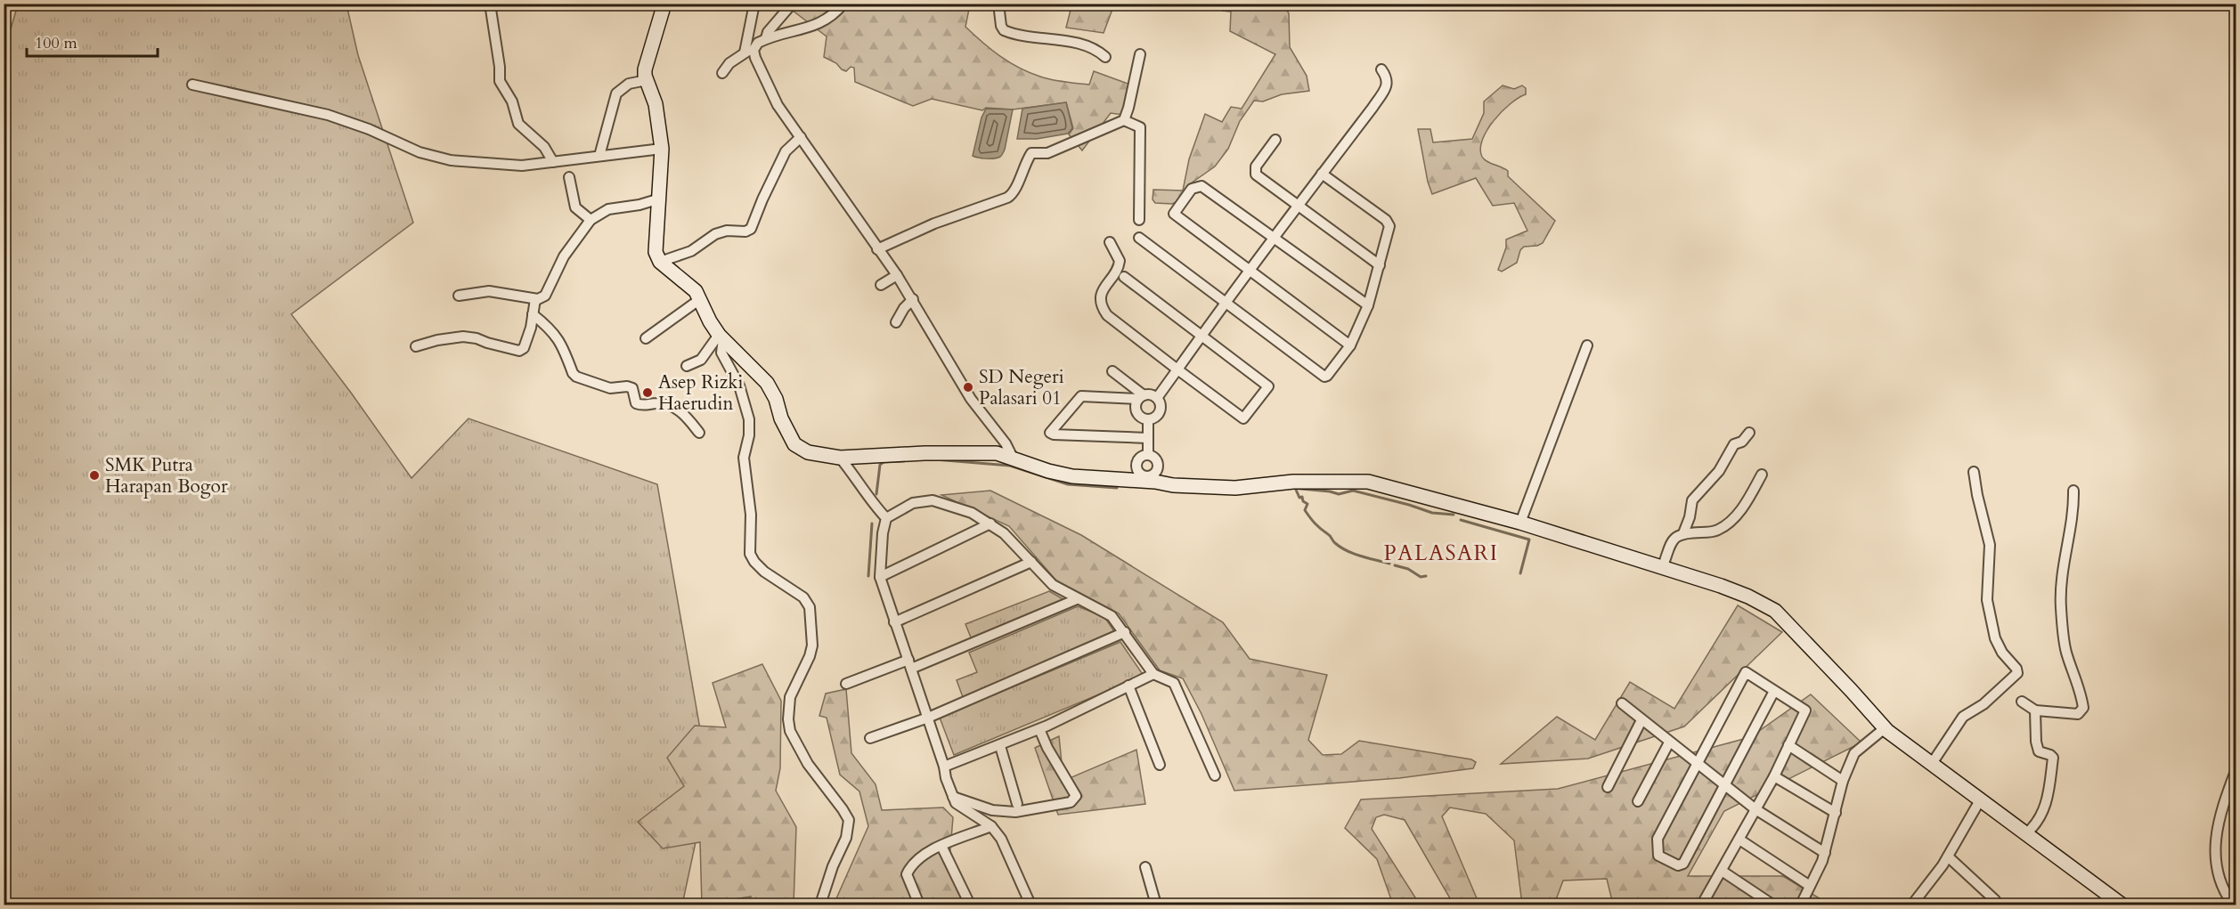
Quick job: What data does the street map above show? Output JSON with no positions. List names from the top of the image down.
{
  "districts": ["PALASARI"],
  "places": ["SD Negeri Palasari 01", "Asep Rizki Haerudin", "SMK Putra Harapan Bogor"],
  "scale_bar": "100 m"
}
